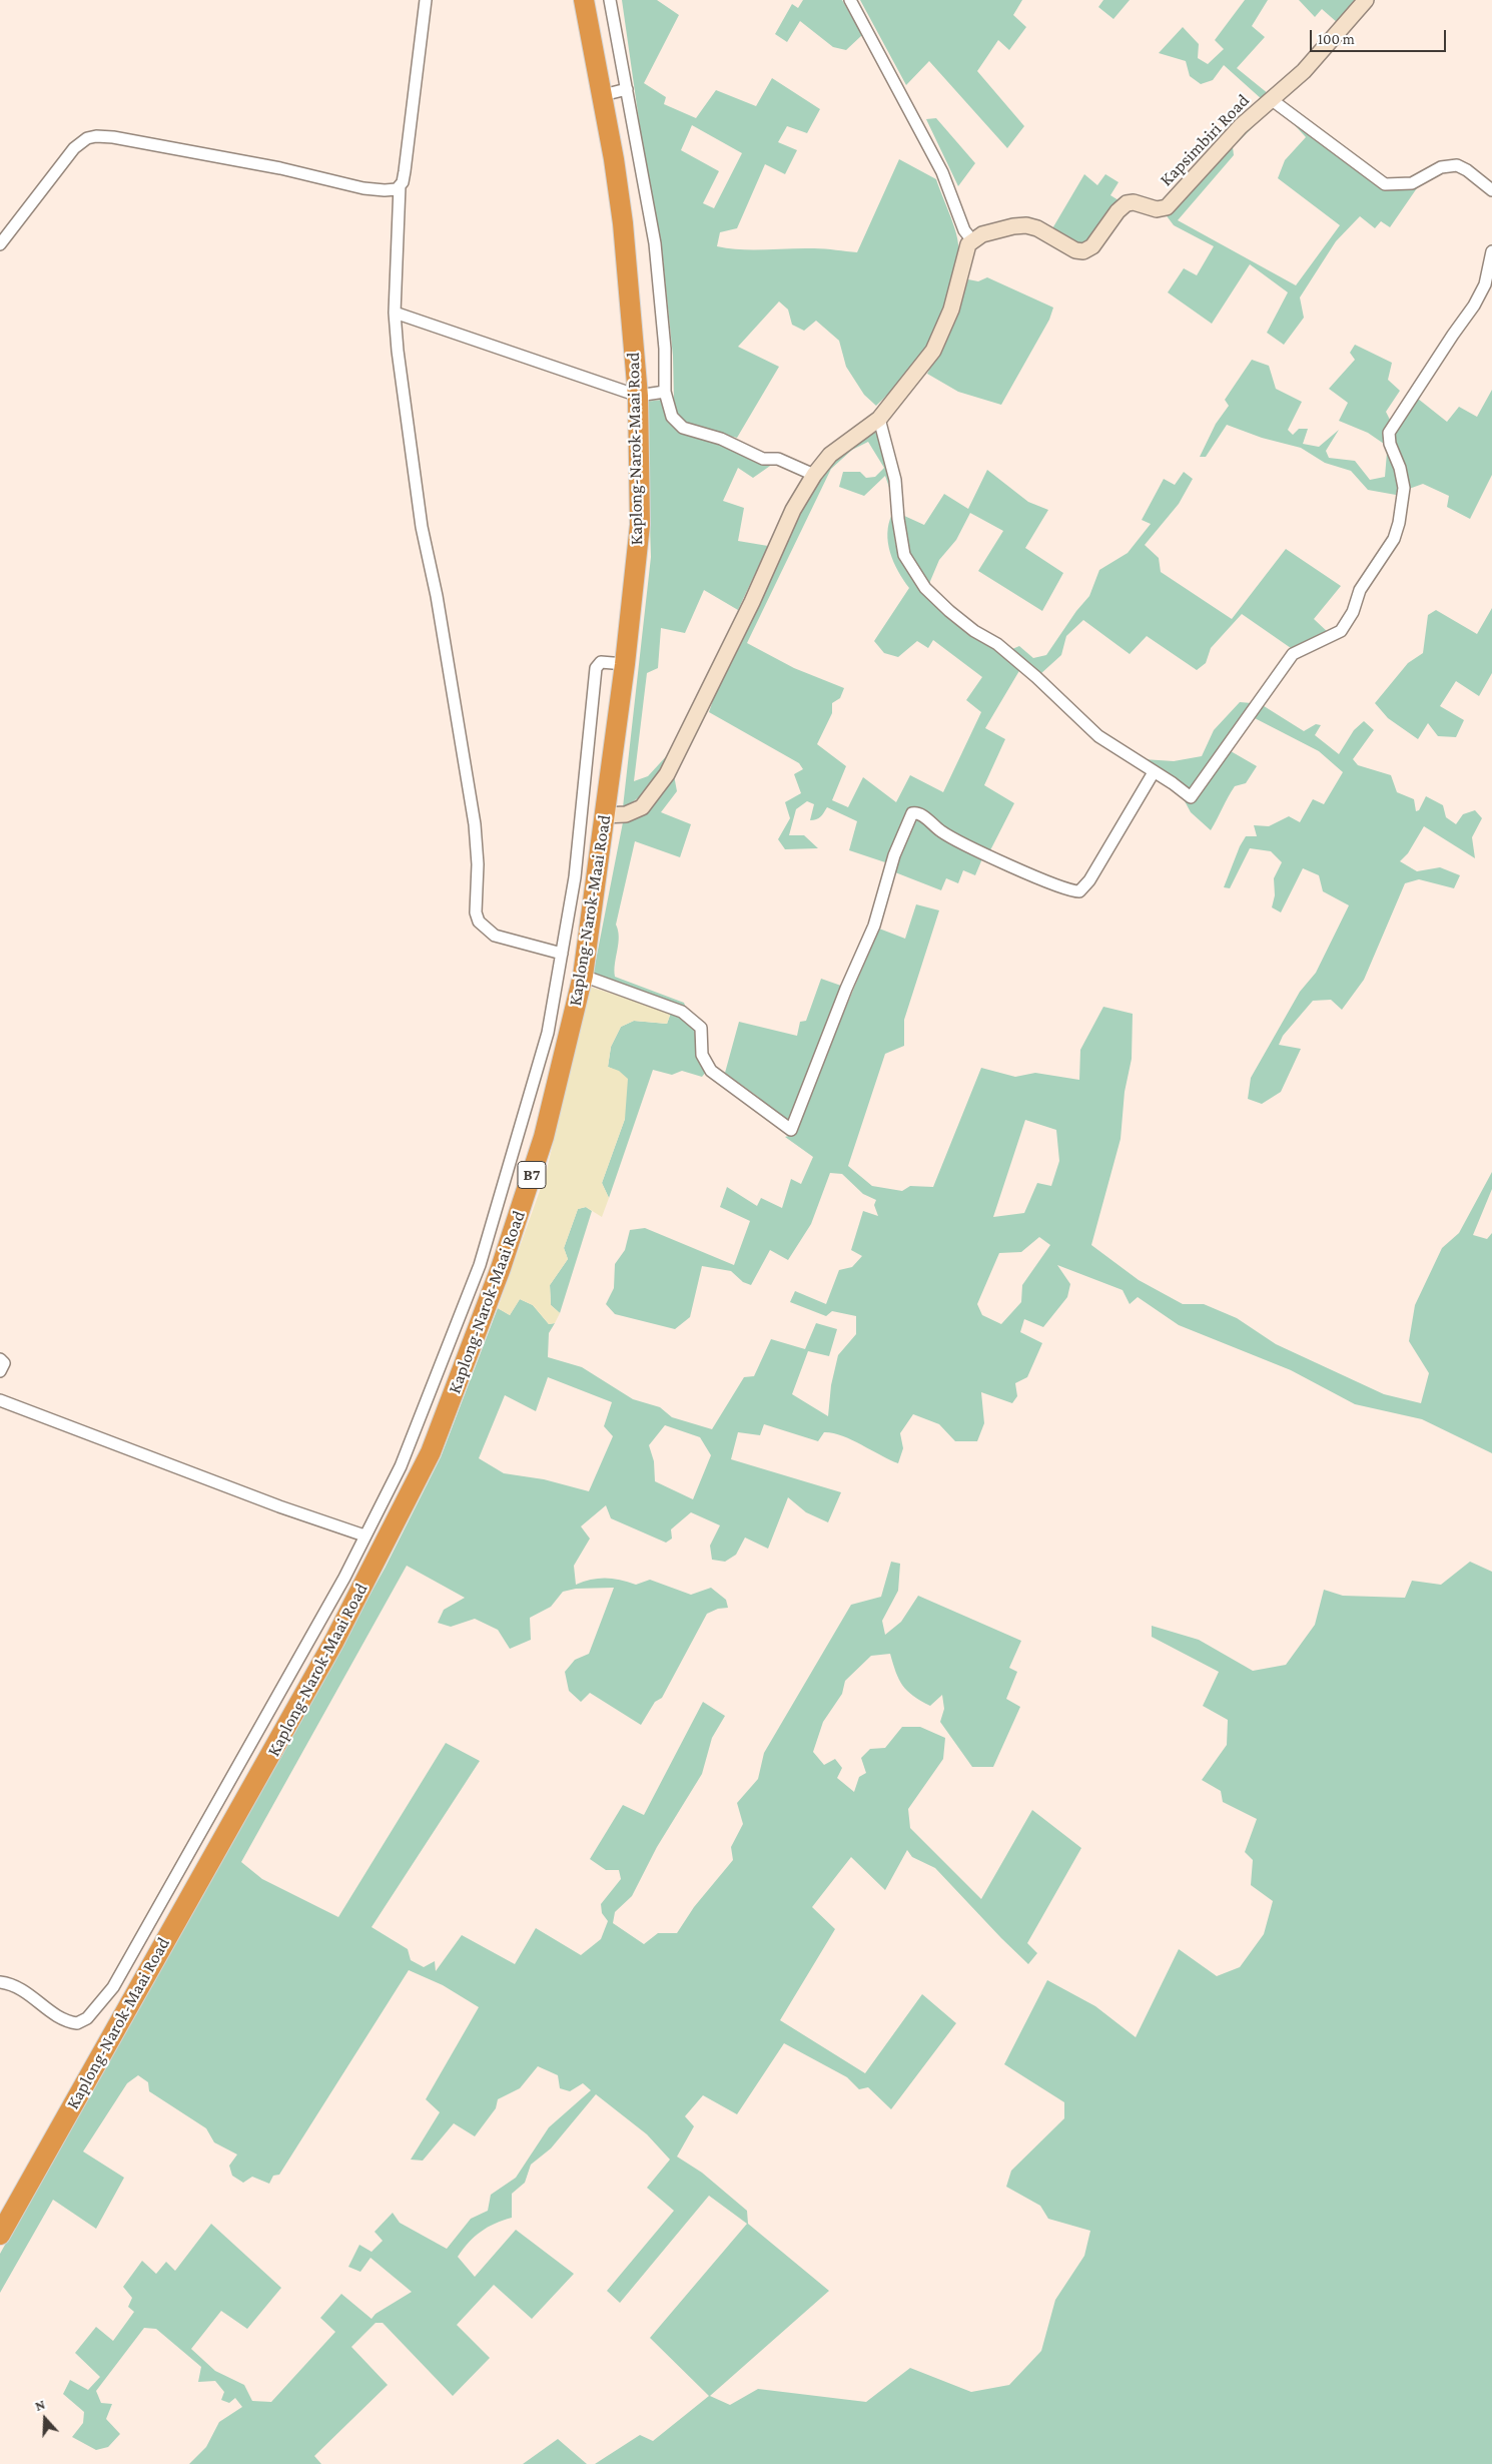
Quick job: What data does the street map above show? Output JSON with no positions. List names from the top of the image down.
{
  "streets": {
    "highway": ["Kaplong-Narok-Maai Road", "B7"],
    "street": ["Kapsimbiri Road"]
  },
  "scale_bar": "100 m",
  "north": "top"
}
